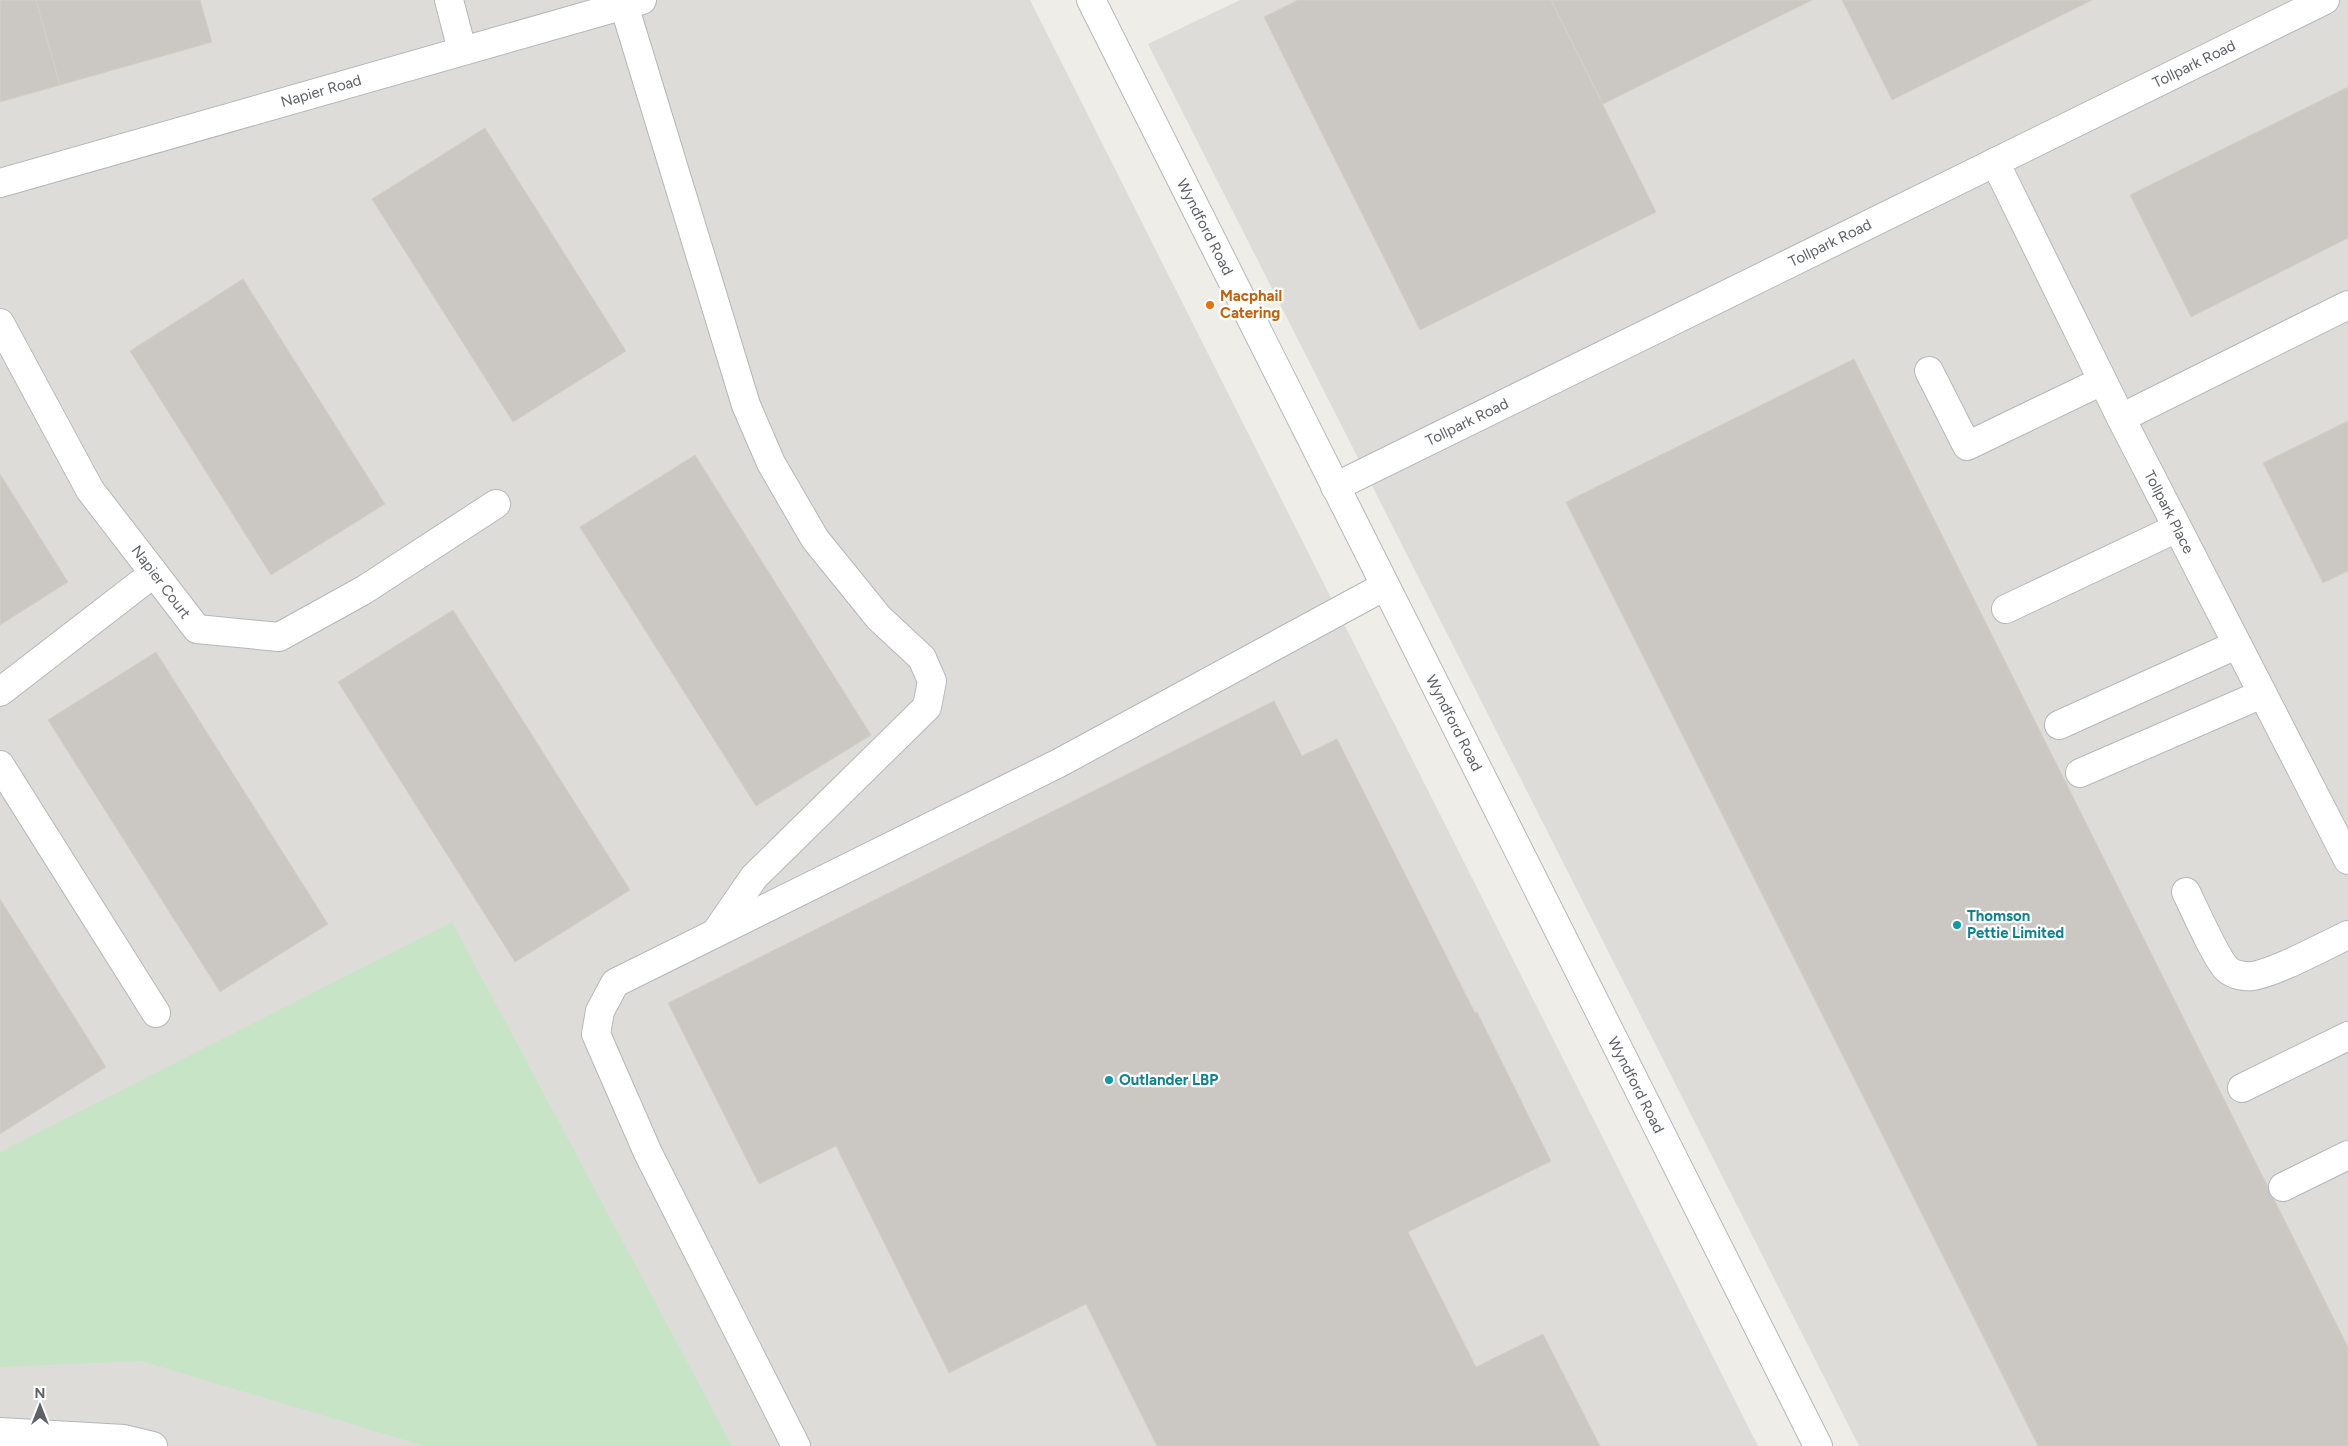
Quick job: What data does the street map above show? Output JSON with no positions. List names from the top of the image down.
{
  "streets": {
    "street": [
      "Tollpark Road",
      "Napier Road",
      "Wyndford Road",
      "Tollpark Place",
      "Napier Court"
    ]
  },
  "crossings": [
    ["Tollpark Road", "Wyndford Road"],
    ["Tollpark Road", "Tollpark Place"]
  ],
  "places": ["Macphail Catering", "Thomson Pettie Limited", "Outlander LBP"],
  "north": "top"
}
